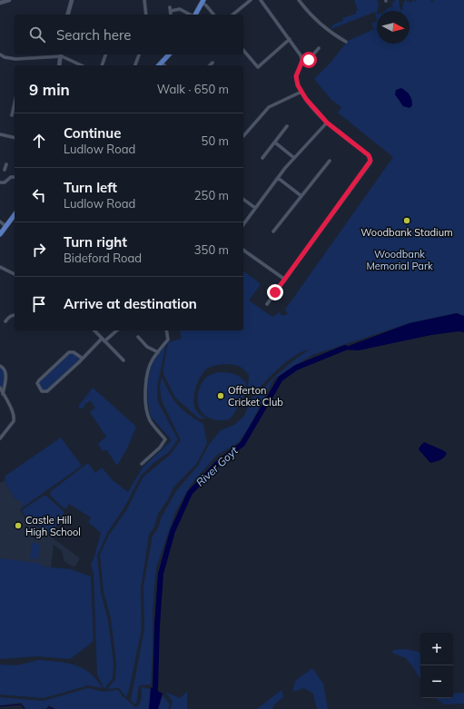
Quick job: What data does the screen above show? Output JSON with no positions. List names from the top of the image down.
{
  "water": ["River Goyt"],
  "parks": ["Woodbank Memorial Park"],
  "places": ["Woodbank Stadium", "Offerton Cricket Club", "Castle Hill High School"],
  "north": "right",
  "page": {
    "search": "Search here",
    "heading": ["9 min", "Walk · 650 m"],
    "list": [
      ["Continue", "Ludlow Road", "50 m"],
      ["Turn left", "Ludlow Road", "250 m"],
      ["Turn right", "Bideford Road", "350 m"],
      "Arrive at destination"
    ],
    "map_buttons": ["+", "−"]
  }
}
